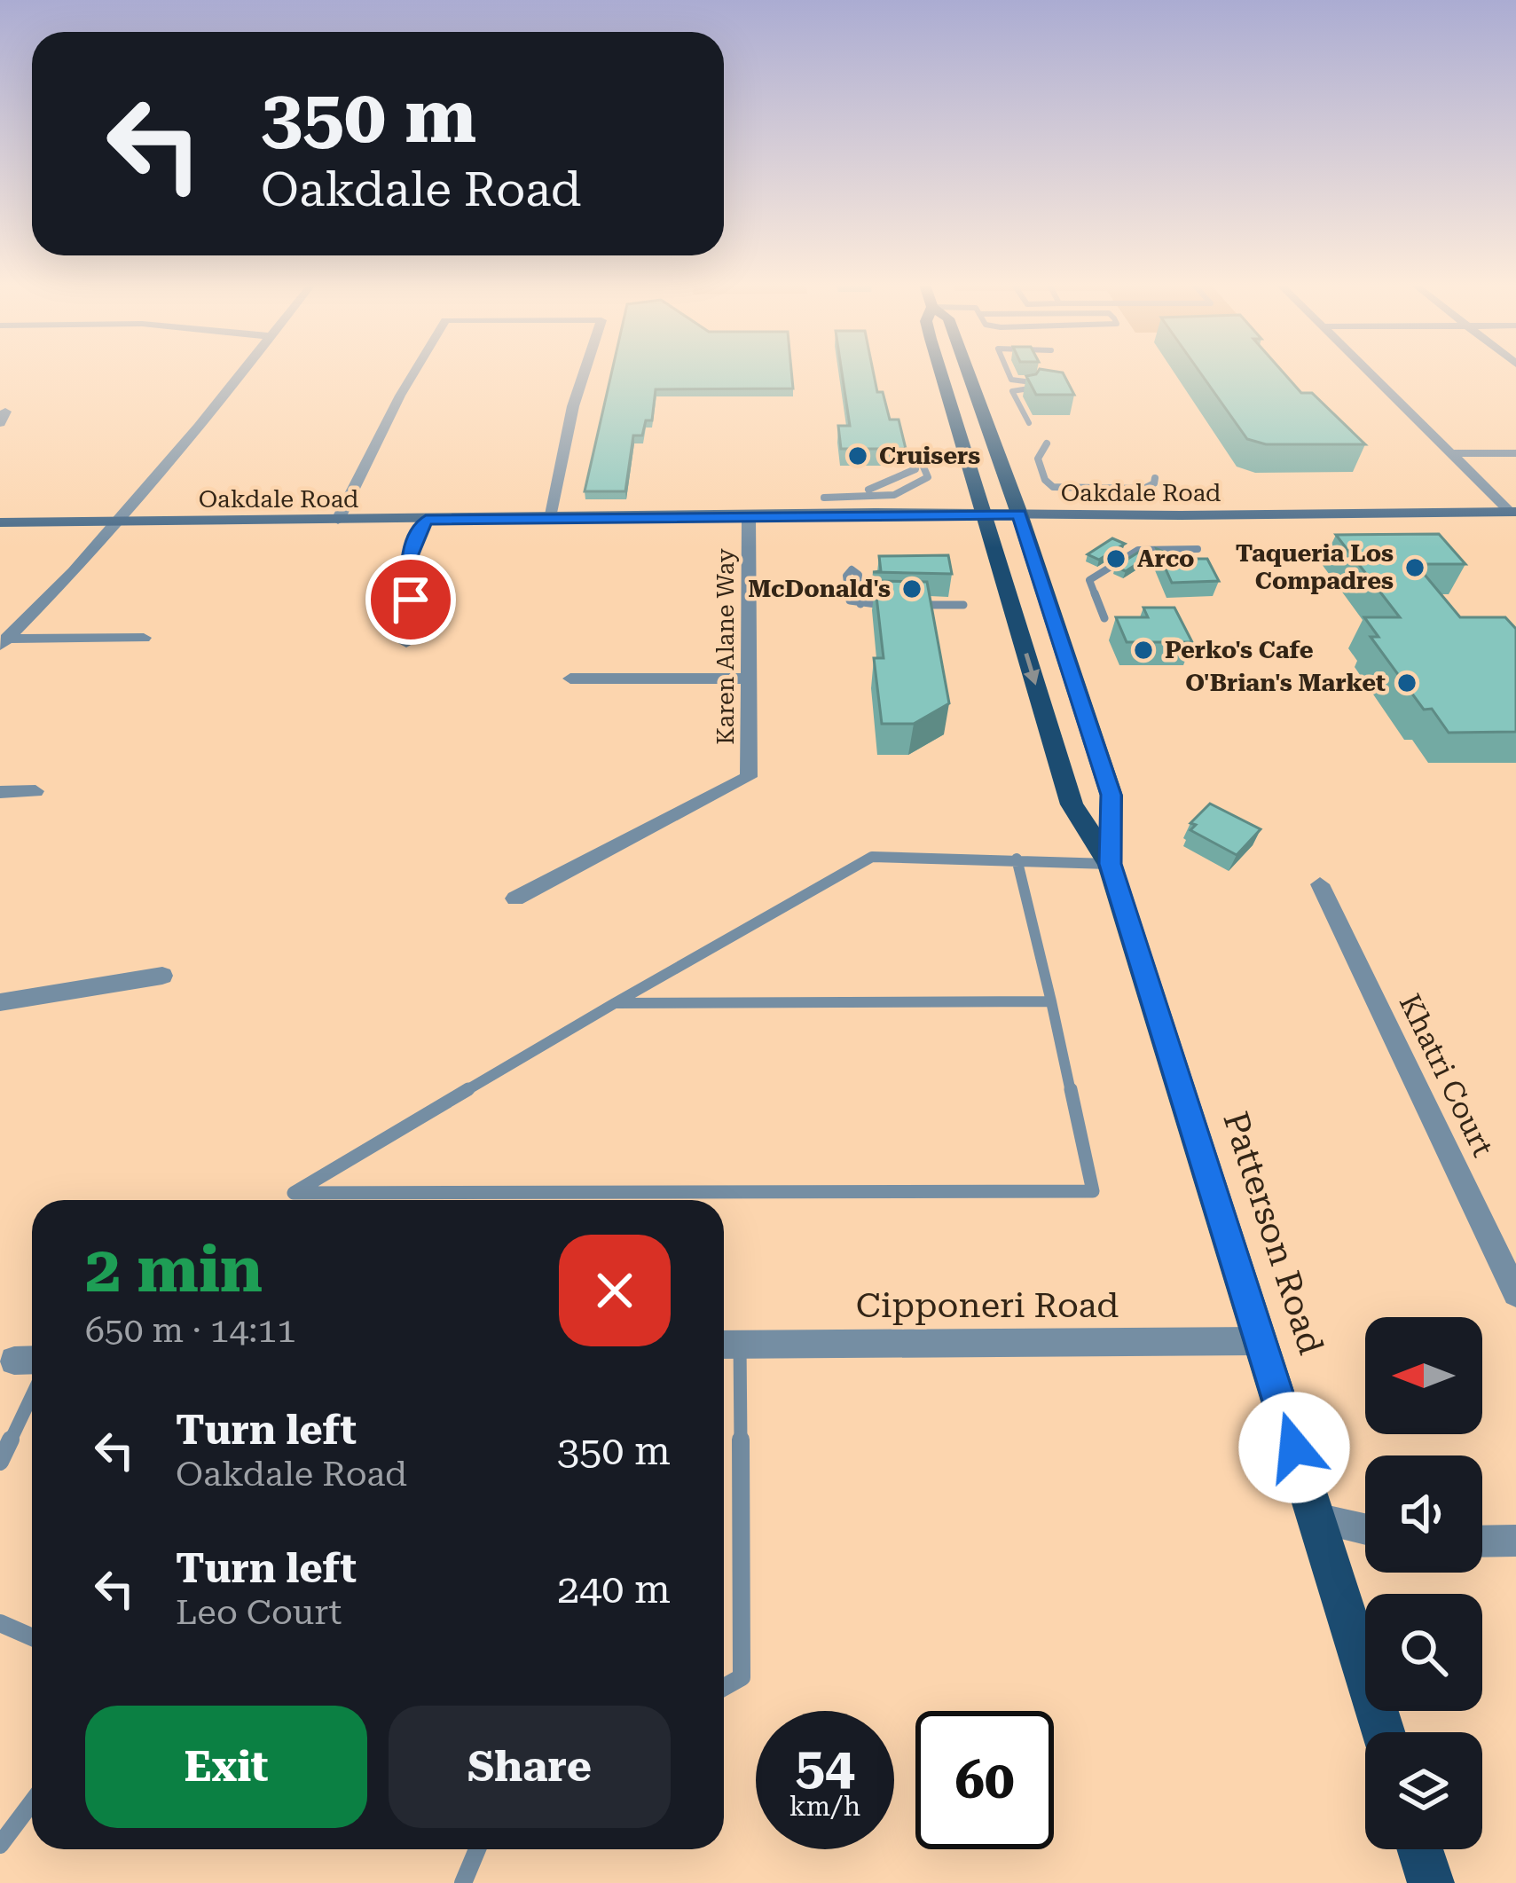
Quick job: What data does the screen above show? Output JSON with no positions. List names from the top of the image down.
{
  "streets": {
    "main road": ["Patterson Road"],
    "street": [
      "Oakdale Road",
      "Karen Alane Way",
      "Khatri Court",
      "Cipponeri Road"
    ]
  },
  "crossings": [
    ["Oakdale Road", "Karen Alane Way"],
    ["Oakdale Road", "Patterson Road"],
    ["Patterson Road", "Cipponeri Road"]
  ],
  "places": [
    "Cruisers",
    "Arco",
    "Taqueria Los Compadres",
    "McDonald's",
    "Perko's Cafe",
    "O'Brian's Market"
  ],
  "north": "left",
  "page": {
    "turn": ["350 m", "Oakdale Road"],
    "heading": ["2 min", "650 m · 14:11"],
    "list": [
      {
        "name": "Turn left",
        "note": "Oakdale Road",
        "value": "350 m"
      },
      {
        "name": "Turn left",
        "note": "Leo Court",
        "value": "240 m"
      }
    ],
    "buttons": ["Exit", "Share"],
    "speed": "54 km/h",
    "limit": "60"
  }
}
